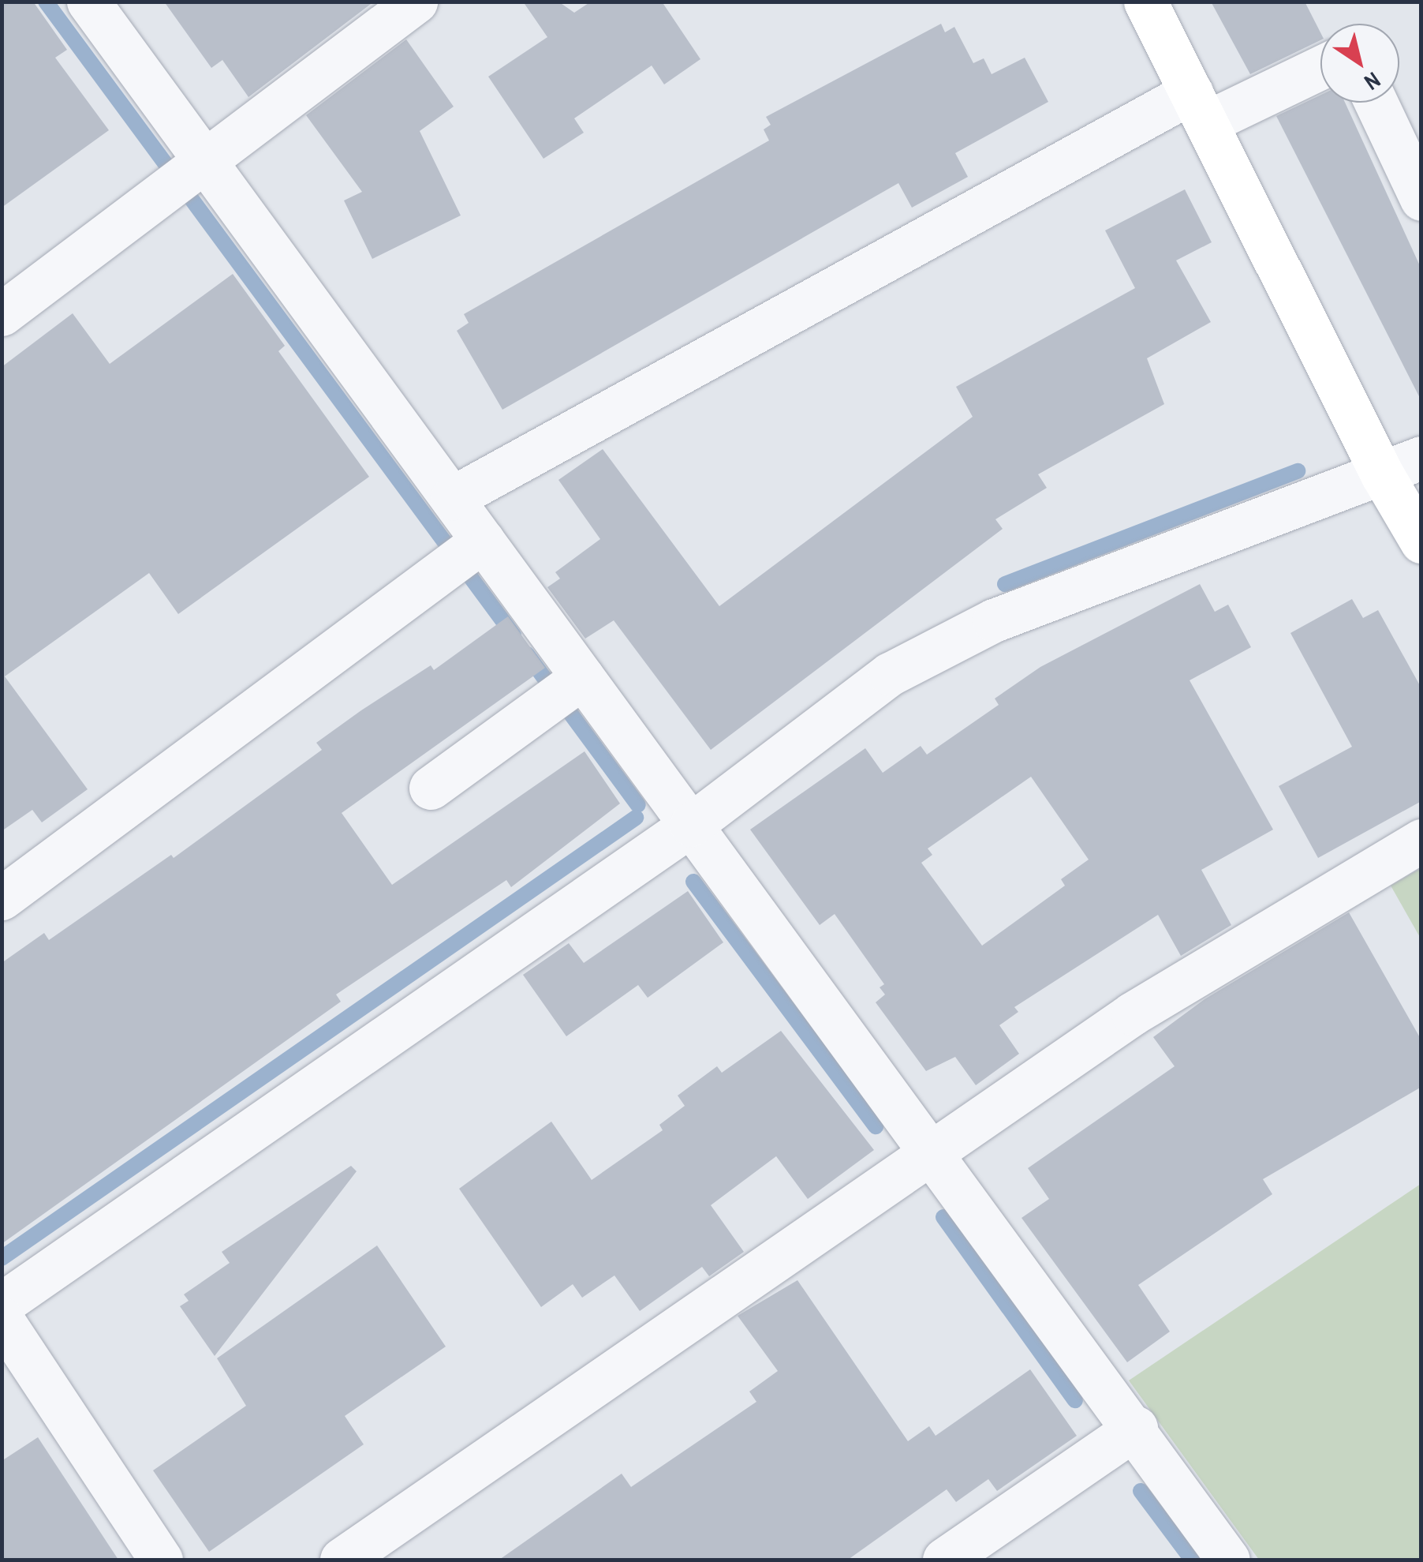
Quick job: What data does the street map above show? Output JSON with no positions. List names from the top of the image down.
{
  "north": "bottom right"
}
